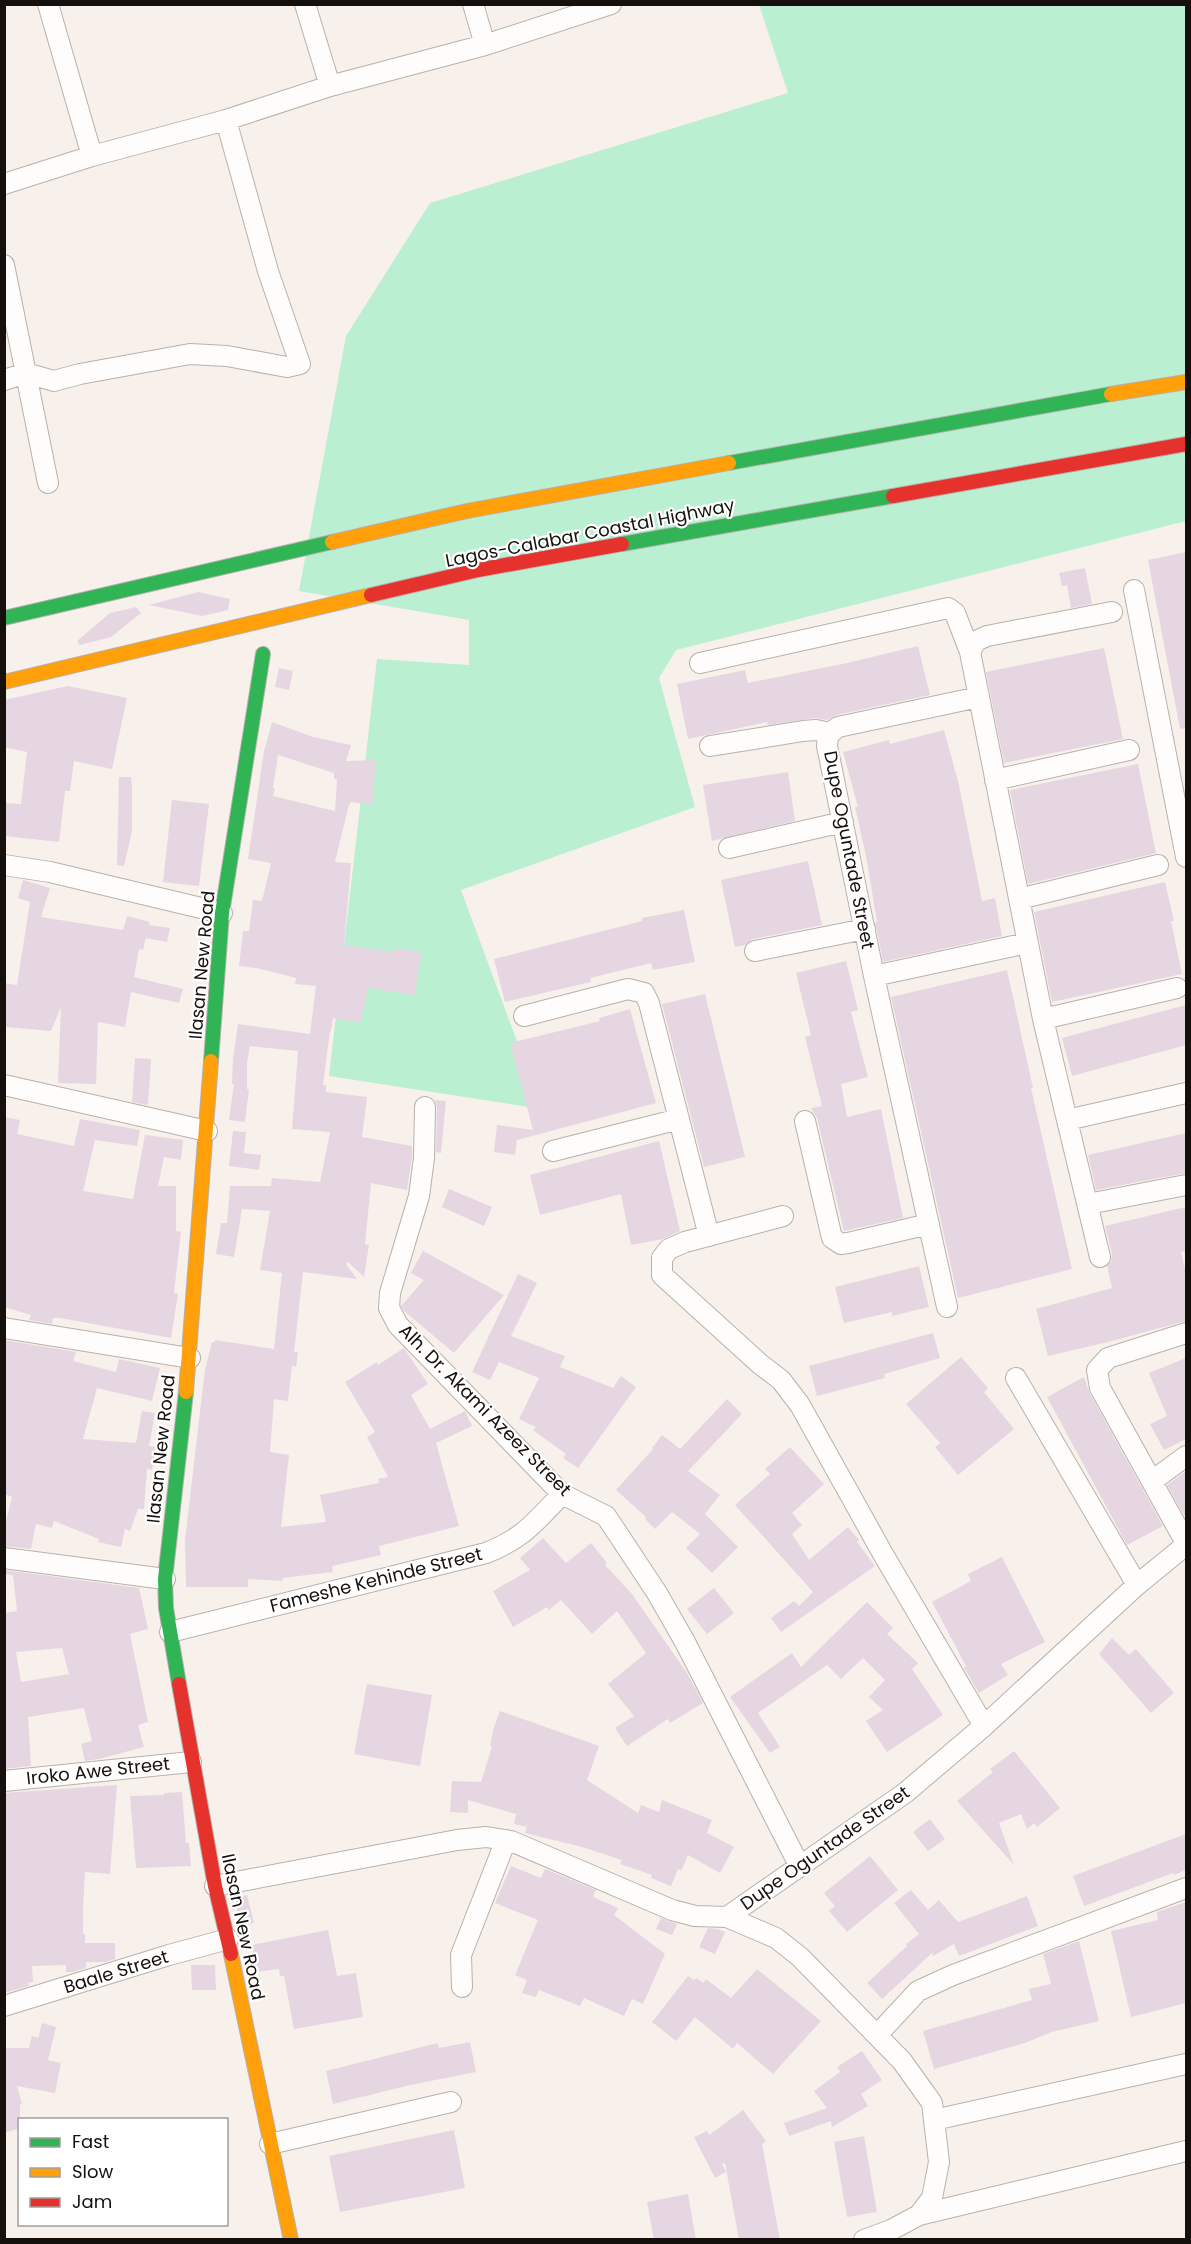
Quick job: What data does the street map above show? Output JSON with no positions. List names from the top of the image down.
{
  "streets": {
    "main road": ["Lagos-Calabar Coastal Highway", "Ilasan New Road"],
    "street": [
      "Dupe Oguntade Street",
      "Alh. Dr. Akami Azeez Street",
      "Fameshe Kehinde Street",
      "Iroko Awe Street",
      "Baale Street"
    ]
  },
  "crossings": [
    ["Dupe Oguntade Street", "Ilasan New Road"],
    ["Dupe Oguntade Street", "Alh. Dr. Akami Azeez Street"],
    ["Ilasan New Road", "Fameshe Kehinde Street"],
    ["Ilasan New Road", "Iroko Awe Street"],
    ["Ilasan New Road", "Baale Street"],
    ["Alh. Dr. Akami Azeez Street", "Fameshe Kehinde Street"]
  ],
  "legend": ["Fast", "Slow", "Jam"]
}
